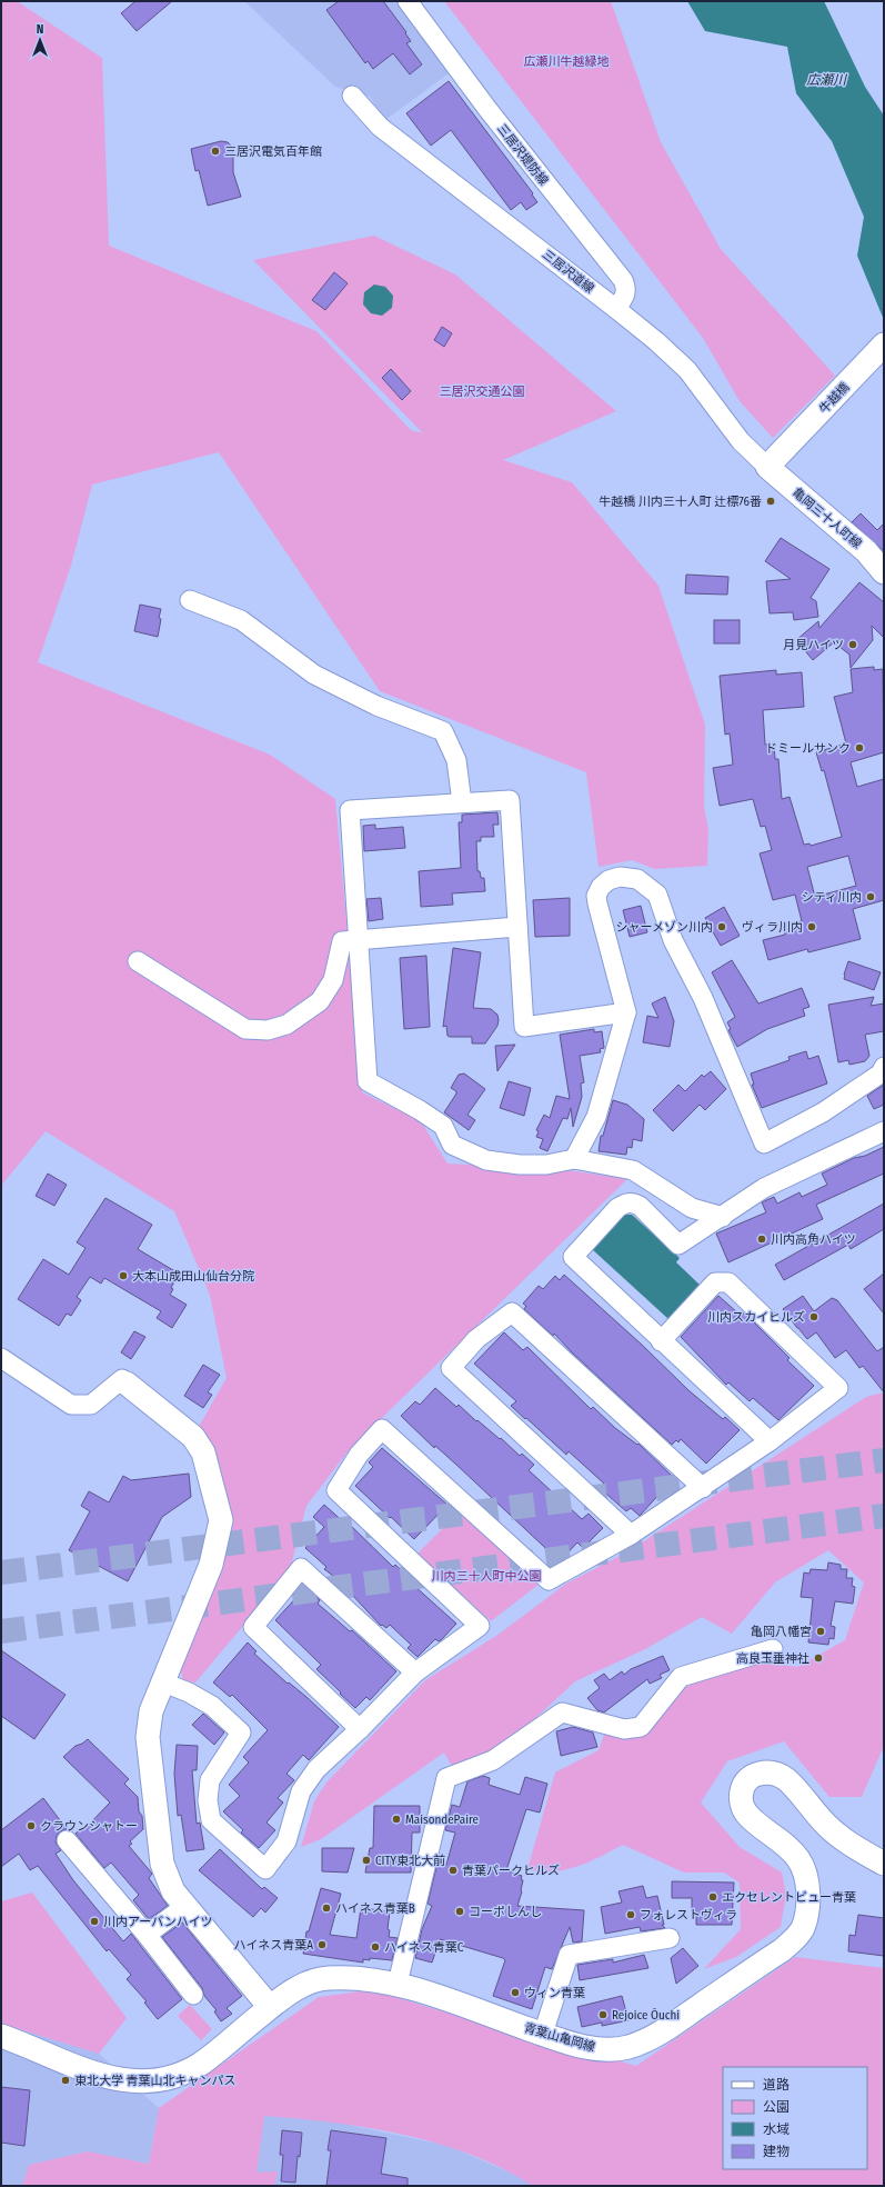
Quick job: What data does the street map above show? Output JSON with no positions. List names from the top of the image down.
{
  "streets": {
    "street": [
      "三居沢堤防線",
      "三居沢道線",
      "牛越橋",
      "亀岡三十人町線",
      "青葉山亀岡線"
    ]
  },
  "crossings": [
    ["三居沢堤防線", "三居沢道線"],
    ["三居沢道線", "牛越橋"],
    ["三居沢道線", "亀岡三十人町線"],
    ["牛越橋", "亀岡三十人町線"]
  ],
  "water": ["広瀬川"],
  "parks": ["広瀬川牛越緑地", "三居沢交通公園", "川内三十人町中公園"],
  "places": [
    "三居沢電気百年館",
    "牛越橋 川内三十人町 辻標76番",
    "月見ハイツ",
    "ドミールサンク",
    "シティ川内",
    "シャーメゾン川内",
    "ヴィラ川内",
    "川内高角ハイツ",
    "大本山成田山仙台分院",
    "川内スカイヒルズ",
    "亀岡八幡宮",
    "高良玉垂神社",
    "MaisondePaire",
    "クラウンシャトー",
    "CITY東北大前",
    "青葉パークヒルズ",
    "エクセレントビュー青葉",
    "ハイネス青葉B",
    "コーポしんし",
    "フォレストヴィラ",
    "川内アーバンハイツ",
    "ハイネス青葉A",
    "ハイネス青葉C",
    "ウィン青葉",
    "Rejoice Ōuchi",
    "東北大学 青葉山北キャンパス"
  ],
  "legend": [
    "道路",
    "公園",
    "水域",
    "建物"
  ],
  "north": "top"
}
